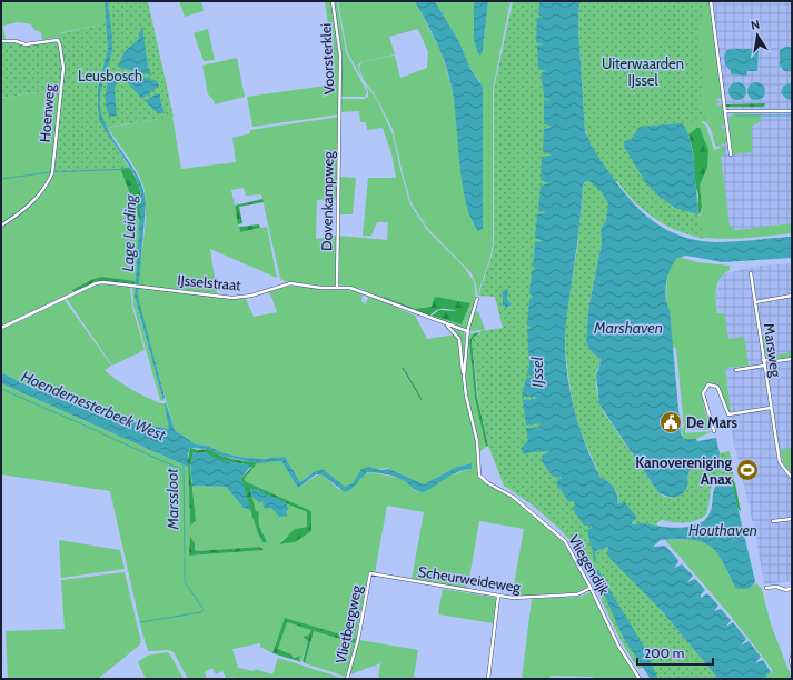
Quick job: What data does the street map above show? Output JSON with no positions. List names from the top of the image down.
{
  "streets": {
    "street": [
      "Voorsterklei",
      "Hoenweg",
      "Dovenkampweg",
      "IJsselstraat",
      "Marsweg",
      "Vliegendijk",
      "Scheurweideweg",
      "Vlietbergweg"
    ]
  },
  "crossings": [
    ["Voorsterklei", "Dovenkampweg"],
    ["Dovenkampweg", "IJsselstraat"],
    ["Vliegendijk", "Scheurweideweg"],
    ["Scheurweideweg", "Vlietbergweg"]
  ],
  "water": [
    "Lage Leiding",
    "Marshaven",
    "IJssel",
    "Hoendernesterbeek West",
    "Marssloot",
    "Houthaven"
  ],
  "parks": ["Uiterwaarden IJssel", "Leusbosch"],
  "places": {
    "public building": ["De Mars"],
    "sports": ["Kanovereniging Anax"]
  },
  "scale_bar": "200 m",
  "north": "top"
}
